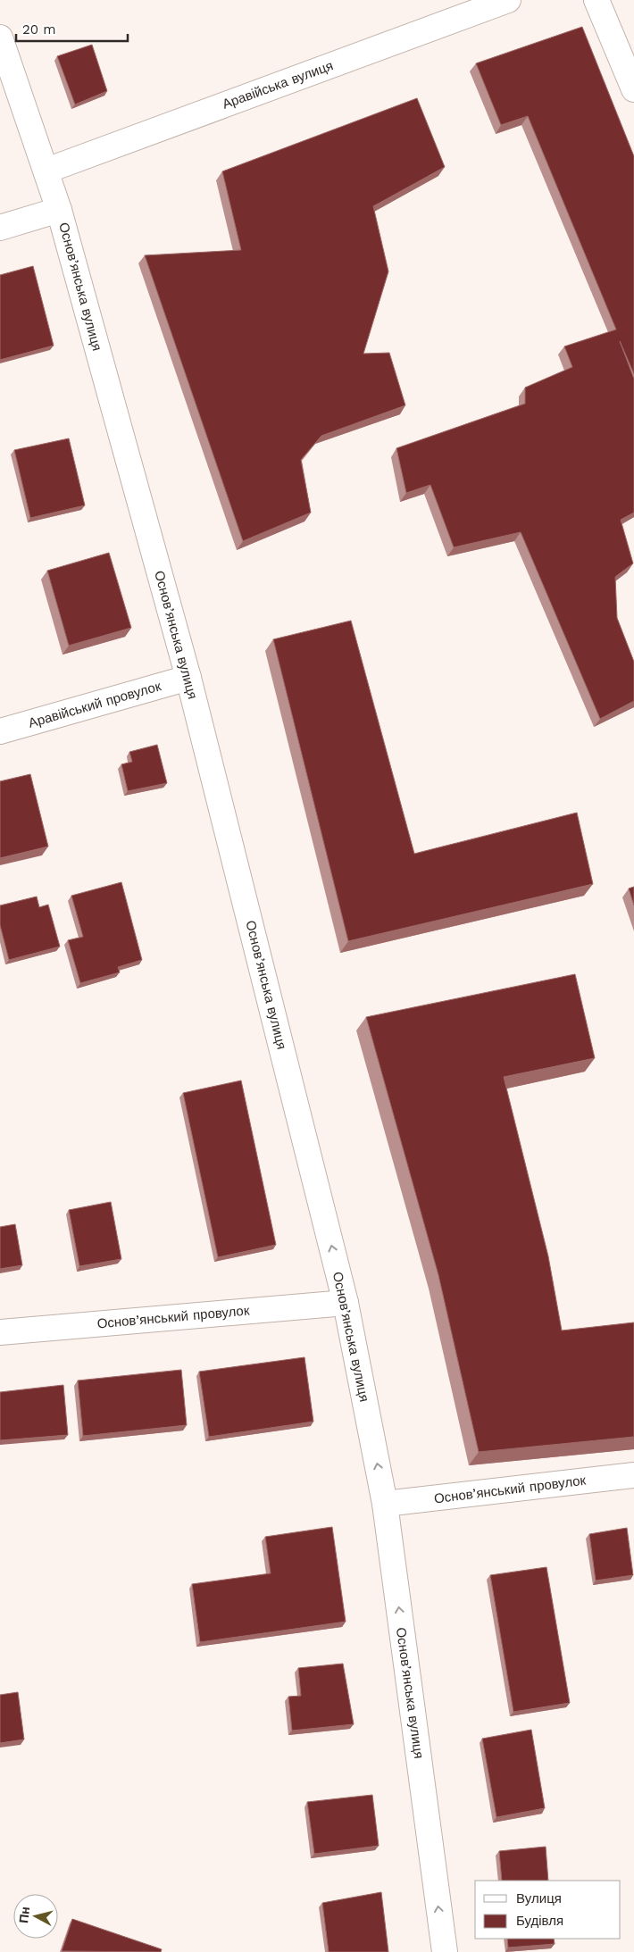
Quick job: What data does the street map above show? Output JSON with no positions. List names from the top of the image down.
{
  "streets": {
    "street": [
      "Аравійська вулиця",
      "Основ’янська вулиця",
      "Аравійський провулок",
      "Основ’янський провулок"
    ]
  },
  "crossings": [
    ["Аравійська вулиця", "Основ’янська вулиця"],
    ["Основ’янська вулиця", "Аравійський провулок"],
    ["Основ’янська вулиця", "Основ’янський провулок"]
  ],
  "one_way": ["Основ’янська вулиця"],
  "legend": ["Вулиця", "Будівля"],
  "scale_bar": "20 m",
  "north": "left"
}
